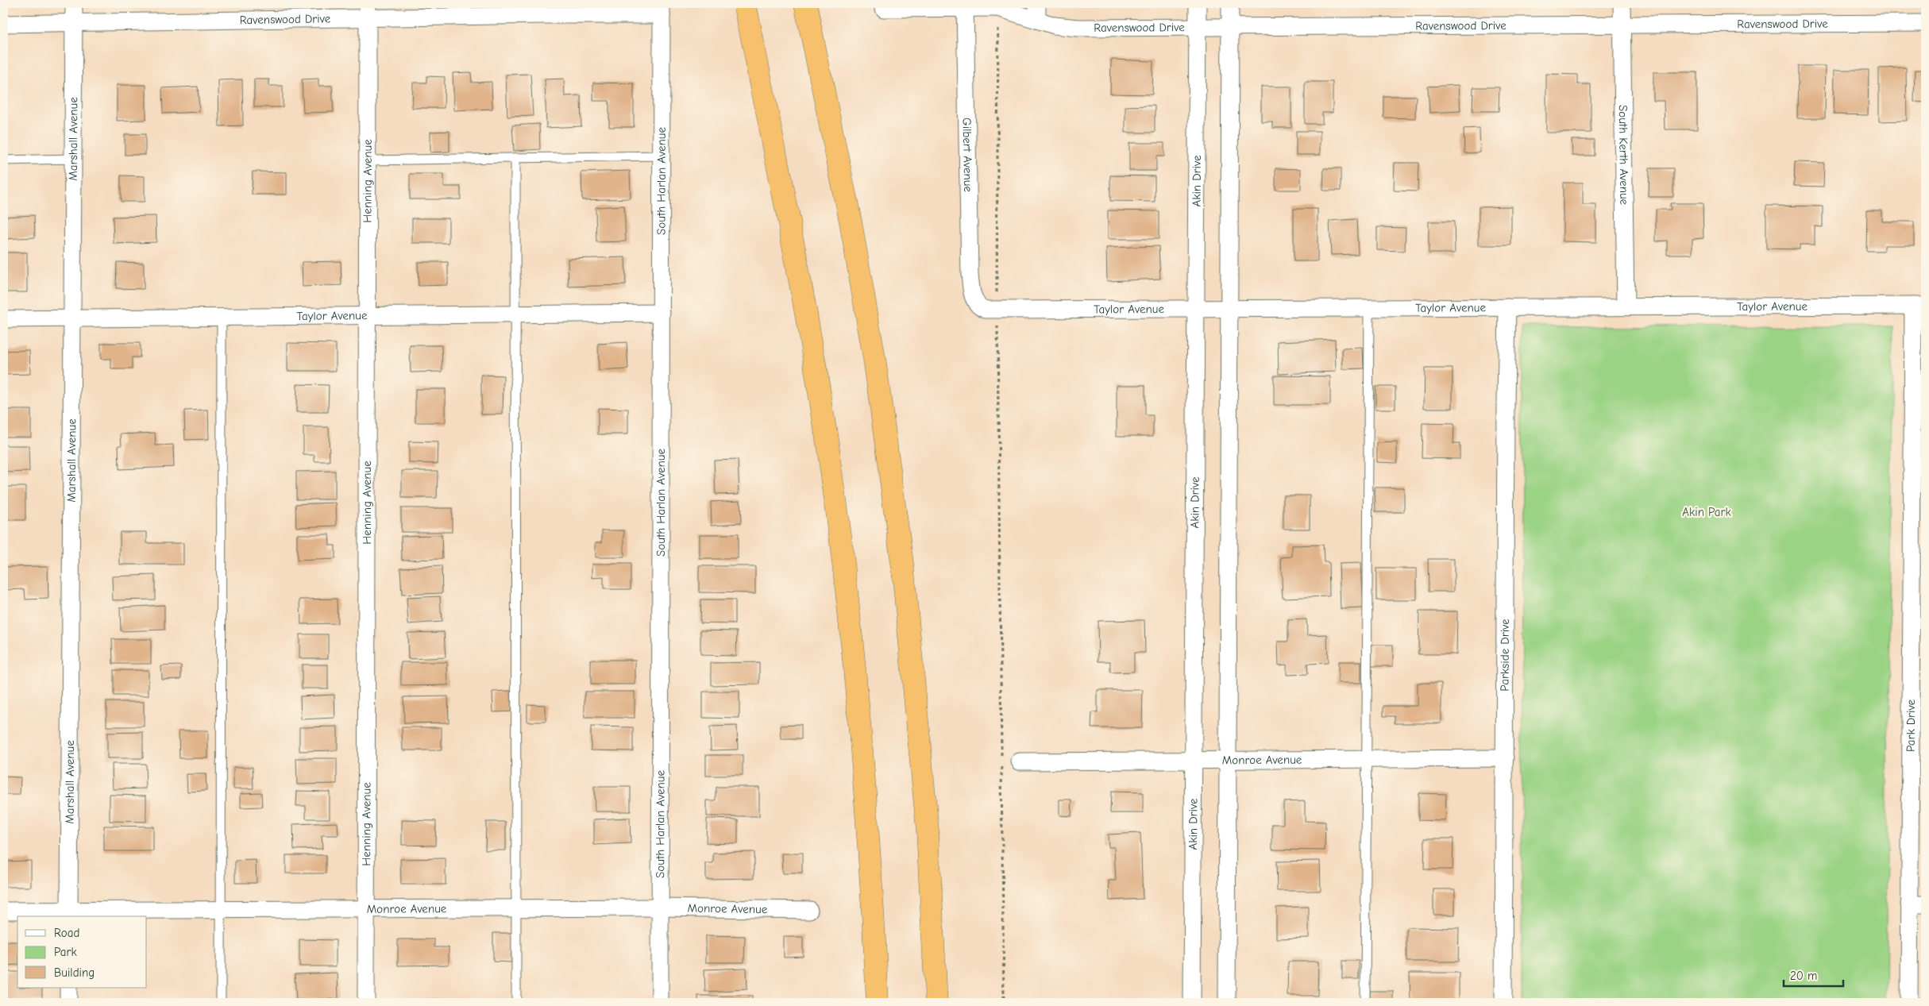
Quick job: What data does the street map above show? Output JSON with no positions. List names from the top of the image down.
{
  "streets": {
    "street": [
      "Ravenswood Drive",
      "Marshall Avenue",
      "Gilbert Avenue",
      "South Kerth Avenue",
      "Henning Avenue",
      "South Harlan Avenue",
      "Akin Drive",
      "Taylor Avenue",
      "Parkside Drive",
      "Park Drive",
      "Monroe Avenue"
    ]
  },
  "crossings": [
    ["Ravenswood Drive", "Marshall Avenue"],
    ["Ravenswood Drive", "Gilbert Avenue"],
    ["Ravenswood Drive", "South Kerth Avenue"],
    ["Ravenswood Drive", "Henning Avenue"],
    ["Ravenswood Drive", "South Harlan Avenue"],
    ["Ravenswood Drive", "Akin Drive"],
    ["Marshall Avenue", "Taylor Avenue"],
    ["Marshall Avenue", "Monroe Avenue"],
    ["Gilbert Avenue", "Taylor Avenue"],
    ["South Kerth Avenue", "Taylor Avenue"],
    ["Henning Avenue", "Taylor Avenue"],
    ["Henning Avenue", "Monroe Avenue"],
    ["South Harlan Avenue", "Taylor Avenue"],
    ["South Harlan Avenue", "Monroe Avenue"],
    ["Akin Drive", "Taylor Avenue"],
    ["Akin Drive", "Monroe Avenue"],
    ["Taylor Avenue", "Parkside Drive"],
    ["Taylor Avenue", "Park Drive"],
    ["Parkside Drive", "Monroe Avenue"]
  ],
  "parks": ["Akin Park"],
  "legend": ["Road", "Park", "Building"],
  "scale_bar": "20 m"
}
